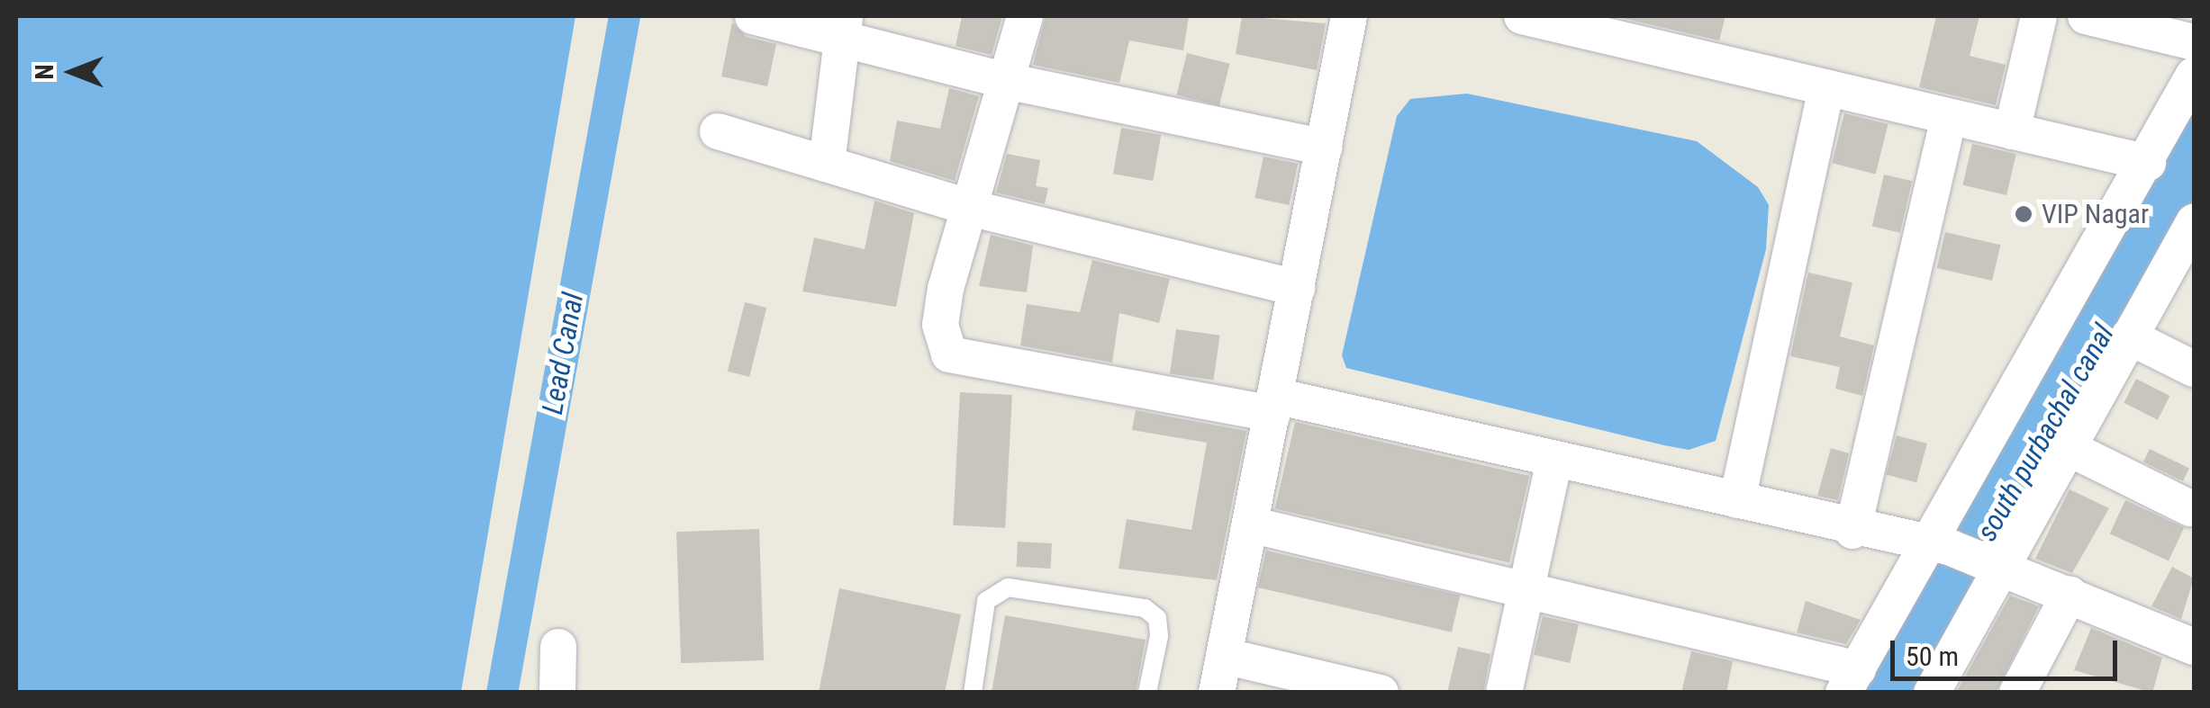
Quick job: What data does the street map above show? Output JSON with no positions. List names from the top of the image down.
{
  "water": ["Lead Canal", "south purbachal canal"],
  "places": ["VIP Nagar"],
  "scale_bar": "50 m",
  "north": "left"
}
